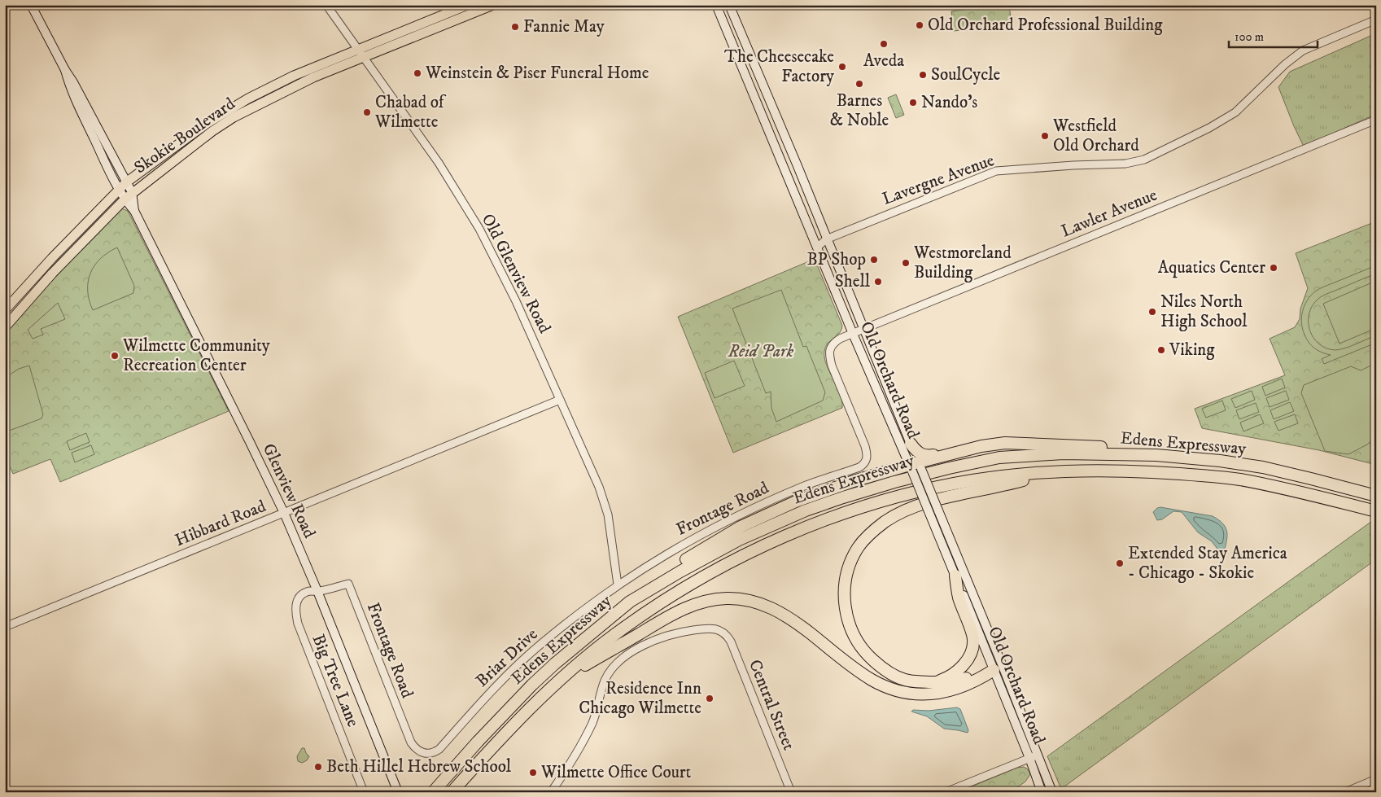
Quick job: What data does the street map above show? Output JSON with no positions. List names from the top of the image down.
{
  "streets": {
    "highway": ["Edens Expressway"],
    "main road": ["Skokie Boulevard", "Old Orchard Road", "Glenview Road"],
    "street": [
      "Lavergne Avenue",
      "Lawler Avenue",
      "Old Glenview Road",
      "Frontage Road",
      "Hibbard Road",
      "Briar Drive",
      "Big Tree Lane",
      "Central Street"
    ]
  },
  "crossings": [
    ["Skokie Boulevard", "Old Glenview Road"],
    ["Skokie Boulevard", "Glenview Road"],
    ["Lavergne Avenue", "Old Orchard Road"],
    ["Lawler Avenue", "Old Orchard Road"],
    ["Lawler Avenue", "Frontage Road"],
    ["Old Glenview Road", "Frontage Road"],
    ["Old Glenview Road", "Hibbard Road"],
    ["Old Glenview Road", "Briar Drive"],
    ["Old Orchard Road", "Frontage Road"],
    ["Glenview Road", "Frontage Road"],
    ["Glenview Road", "Hibbard Road"],
    ["Glenview Road", "Big Tree Lane"],
    ["Frontage Road", "Briar Drive"],
    ["Frontage Road", "Big Tree Lane"]
  ],
  "parks": ["Reid Park"],
  "places": [
    "Old Orchard Professional Building",
    "Fannie May",
    "Aveda",
    "The Cheesecake Factory",
    "Weinstein & Piser Funeral Home",
    "SoulCycle",
    "Barnes & Noble",
    "Nando's",
    "Chabad of Wilmette",
    "Westfield Old Orchard",
    "BP Shop",
    "Westmoreland Building",
    "Aquatics Center",
    "Shell",
    "Niles North High School",
    "Viking",
    "Wilmette Community Recreation Center",
    "Extended Stay America - Chicago - Skokie",
    "Residence Inn Chicago Wilmette",
    "Beth Hillel Hebrew School",
    "Wilmette Office Court"
  ],
  "scale_bar": "100 m"
}
